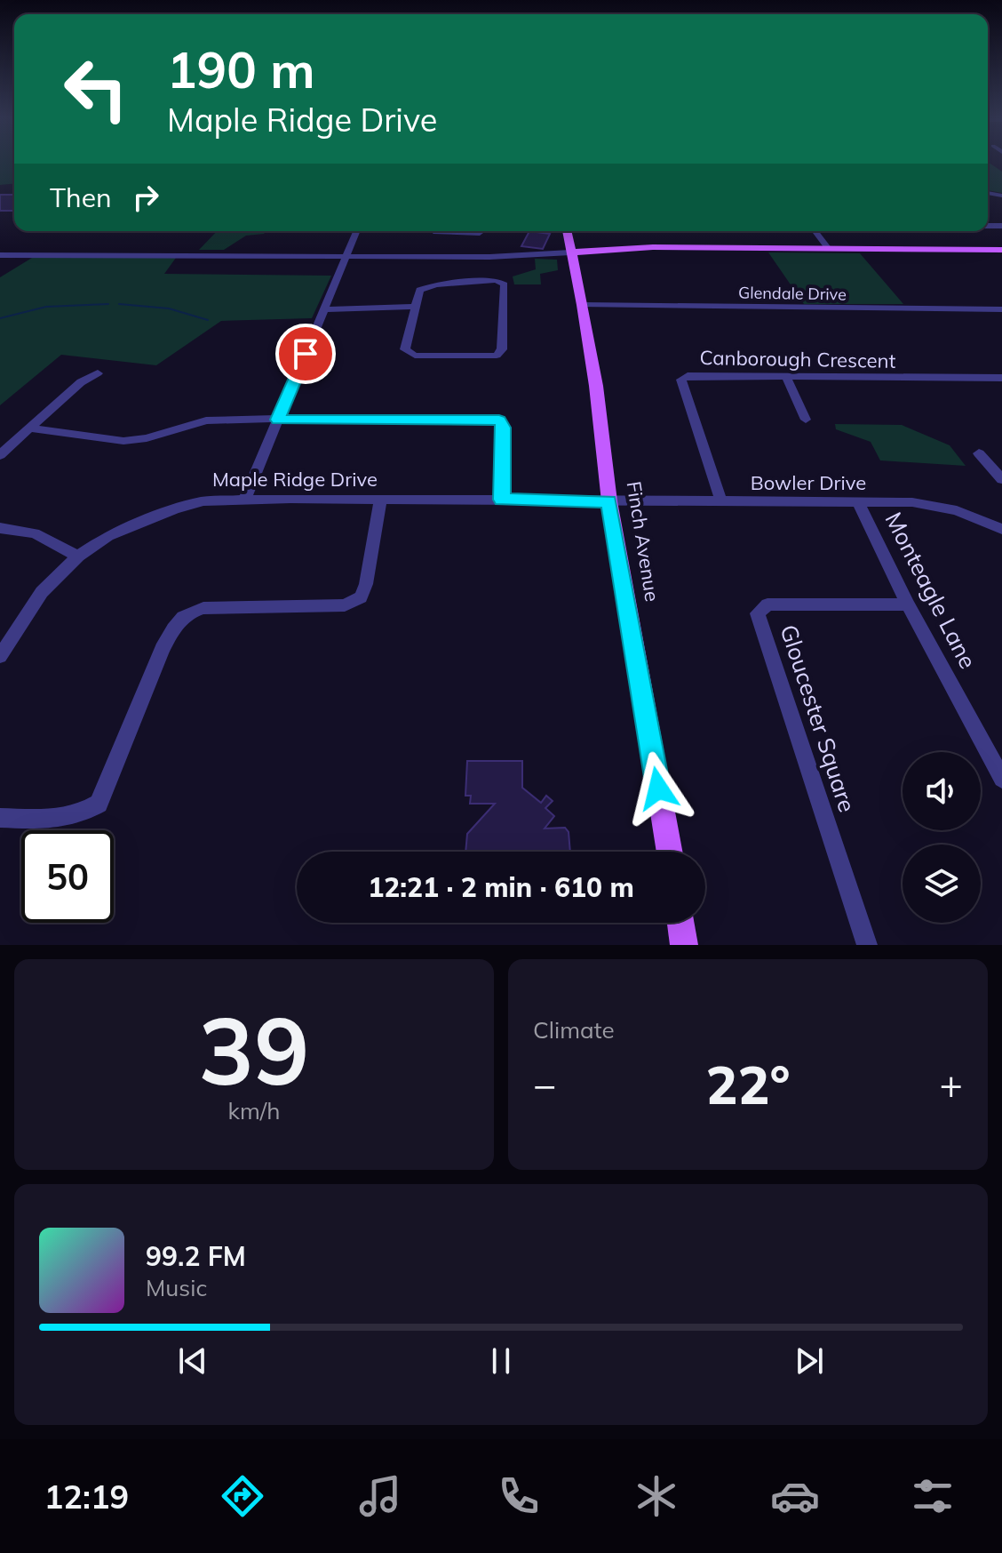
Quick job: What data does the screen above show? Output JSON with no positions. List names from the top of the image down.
{
  "streets": {
    "main road": ["Finch Avenue"],
    "street": [
      "Glendale Drive",
      "Canborough Crescent",
      "Maple Ridge Drive",
      "Bowler Drive",
      "Monteagle Lane",
      "Gloucester Square"
    ]
  },
  "crossings": [
    ["Glendale Drive", "Finch Avenue"],
    ["Canborough Crescent", "Bowler Drive"],
    ["Maple Ridge Drive", "Bowler Drive"],
    ["Maple Ridge Drive", "Finch Avenue"],
    ["Bowler Drive", "Finch Avenue"],
    ["Bowler Drive", "Monteagle Lane"],
    ["Monteagle Lane", "Gloucester Square"]
  ],
  "page": {
    "turn": ["190 m", "Maple Ridge Drive"],
    "then": "Then",
    "limit": "50",
    "trip": "12:21 · 2 min · 610 m",
    "tile": [
      ["39", "km/h"],
      "Climate"
    ],
    "heat": ["−", "22°", "+"],
    "song": ["99.2 FM", "Music"],
    "tabs": "12:19"
  }
}
